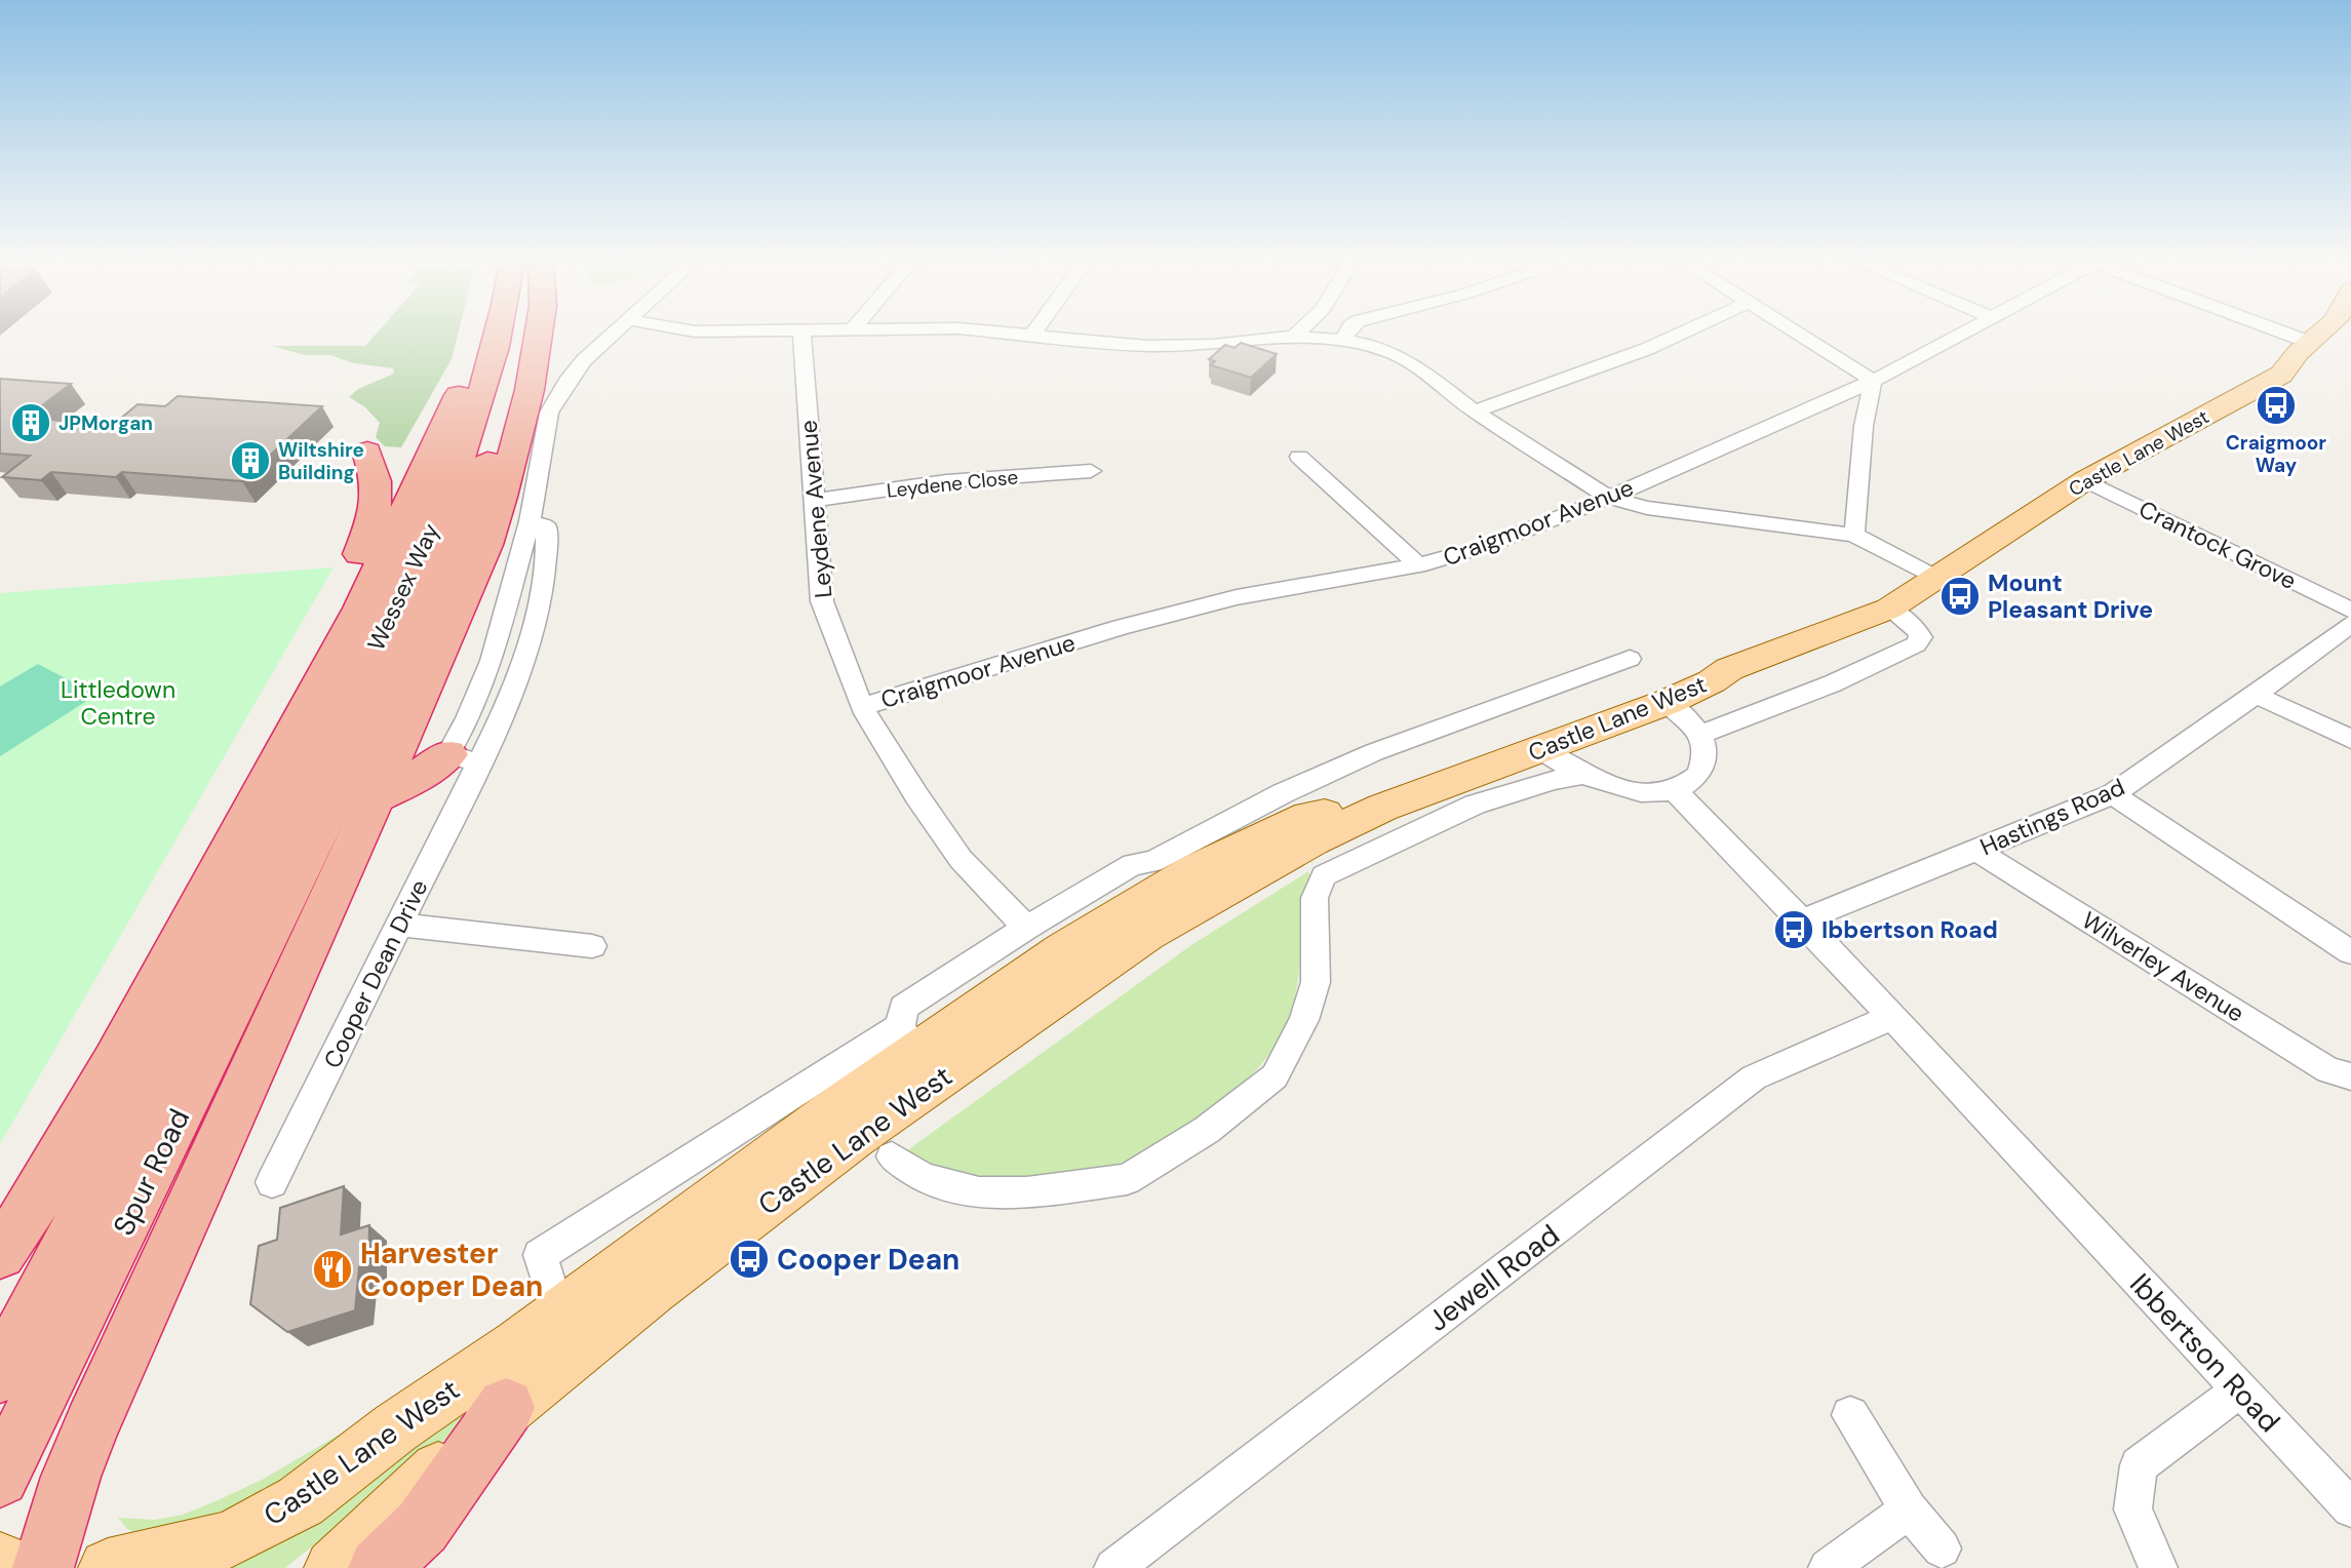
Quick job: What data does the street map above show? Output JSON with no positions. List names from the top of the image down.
{
  "streets": {
    "highway": ["Wessex Way", "Spur Road"],
    "main road": ["Castle Lane West"],
    "street": [
      "Leydene Close",
      "Leydene Avenue",
      "Craigmoor Avenue",
      "Crantock Grove",
      "Hastings Road",
      "Wilverley Avenue",
      "Cooper Dean Drive",
      "Jewell Road",
      "Ibbertson Road"
    ]
  },
  "crossings": [
    ["Castle Lane West", "Leydene Avenue"],
    ["Castle Lane West", "Crantock Grove"],
    ["Leydene Close", "Leydene Avenue"],
    ["Leydene Avenue", "Craigmoor Avenue"],
    ["Wessex Way", "Spur Road"],
    ["Hastings Road", "Wilverley Avenue"],
    ["Hastings Road", "Ibbertson Road"],
    ["Jewell Road", "Ibbertson Road"]
  ],
  "parks": ["Littledown Centre"],
  "places": {
    "bus stop": [
      "Craigmoor Way",
      "Mount Pleasant Drive",
      "Ibbertson Road",
      "Cooper Dean"
    ],
    "building": ["JPMorgan", "Wiltshire Building"],
    "restaurant": ["Harvester Cooper Dean"]
  }
}
